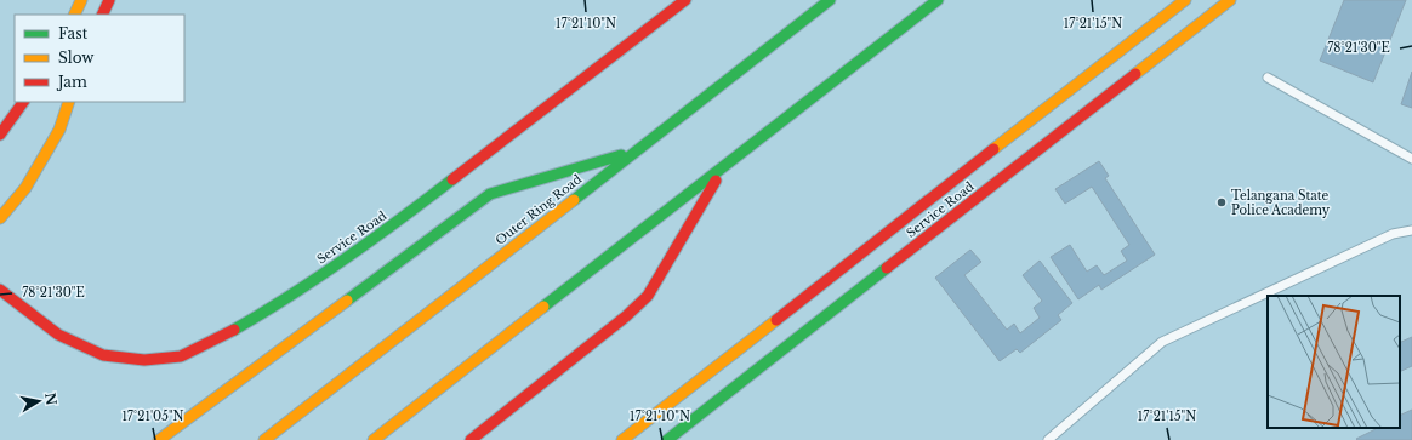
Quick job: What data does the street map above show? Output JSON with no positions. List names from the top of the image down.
{
  "streets": {
    "main road": ["Outer Ring Road", "Service Road"]
  },
  "places": ["Telangana State Police Academy"],
  "legend": ["Fast", "Slow", "Jam"],
  "north": "right",
  "coordinates": [
    "17°21'10\"N",
    "17°21'15\"N",
    "78°21'30\"E",
    "17°21'05\"N"
  ]
}
